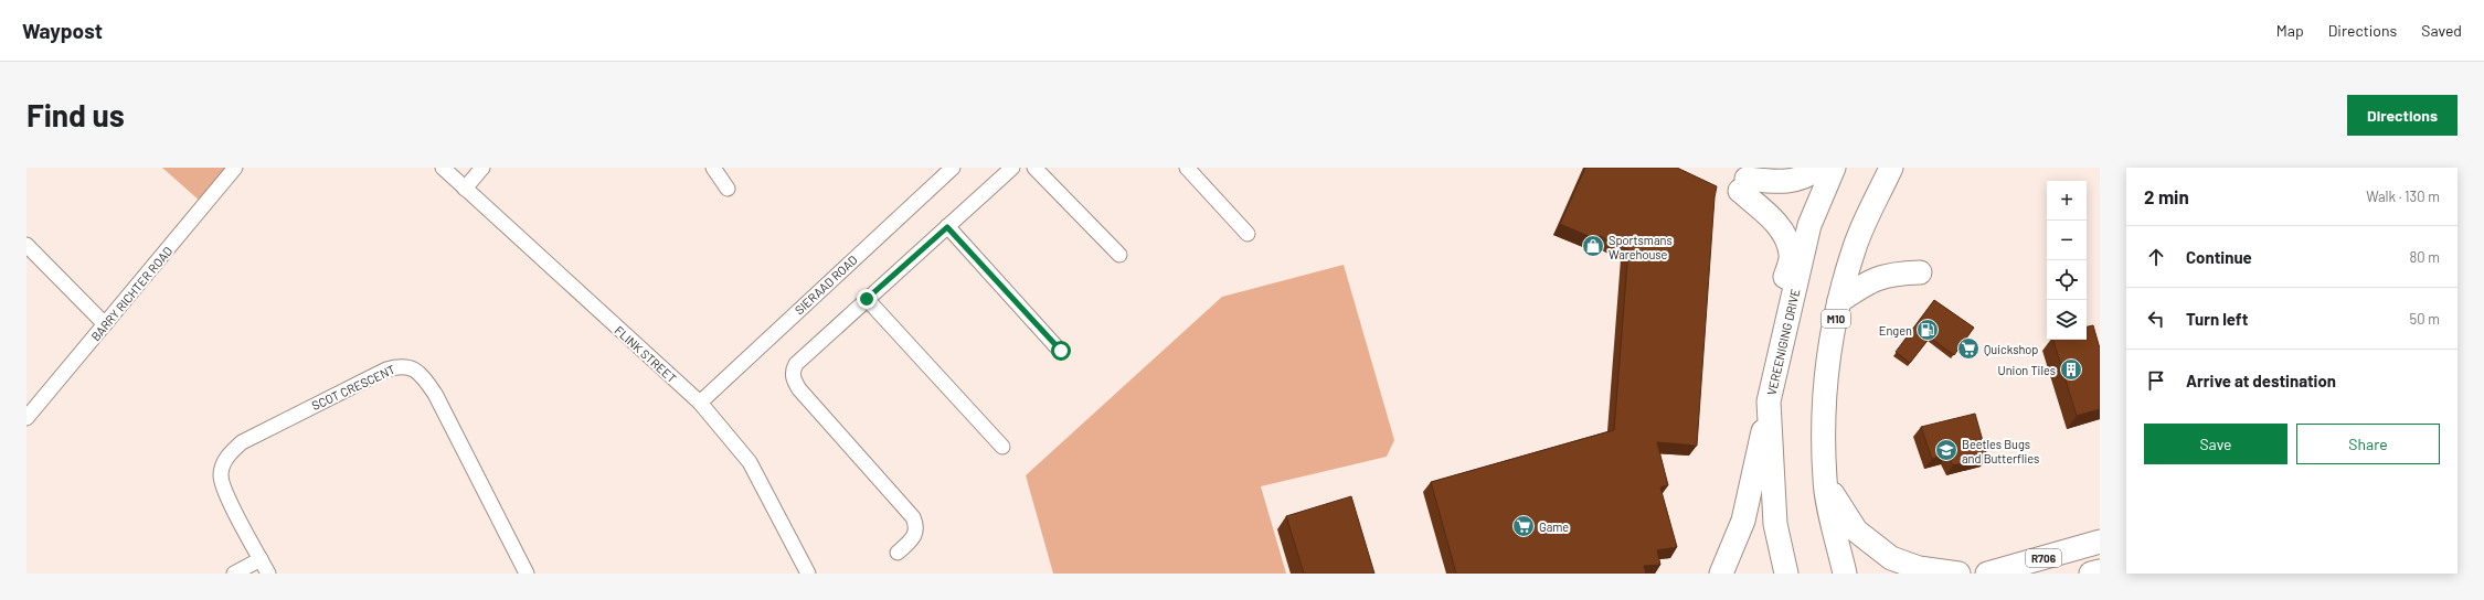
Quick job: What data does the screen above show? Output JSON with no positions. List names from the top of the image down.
{
  "streets": {
    "main road": ["M10", "VEREENIGING DRIVE", "R706"],
    "street": [
      "SIERAAD ROAD",
      "BARRY RICHTER ROAD",
      "FLINK STREET",
      "SCOT CRESCENT"
    ]
  },
  "crossings": [
    ["SIERAAD ROAD", "FLINK STREET"]
  ],
  "places": {
    "shop": ["Sportsmans Warehouse"],
    "fuel station": ["Engen"],
    "supermarket": ["Quickshop", "Game"],
    "building": ["Union Tiles"],
    "school or university": ["Beetles Bugs and Butterflies"]
  },
  "page": {
    "header": "Waypost",
    "nav": ["Map", "Directions", "Saved"],
    "buttons": [
      "Directions",
      ["Save", "Share"]
    ],
    "title": "Find us",
    "heading": ["2 min", "Walk · 130 m"],
    "map_buttons": ["+", "−"],
    "list": [
      ["Continue", "80 m"],
      ["Turn left", "50 m"],
      "Arrive at destination"
    ]
  }
}
